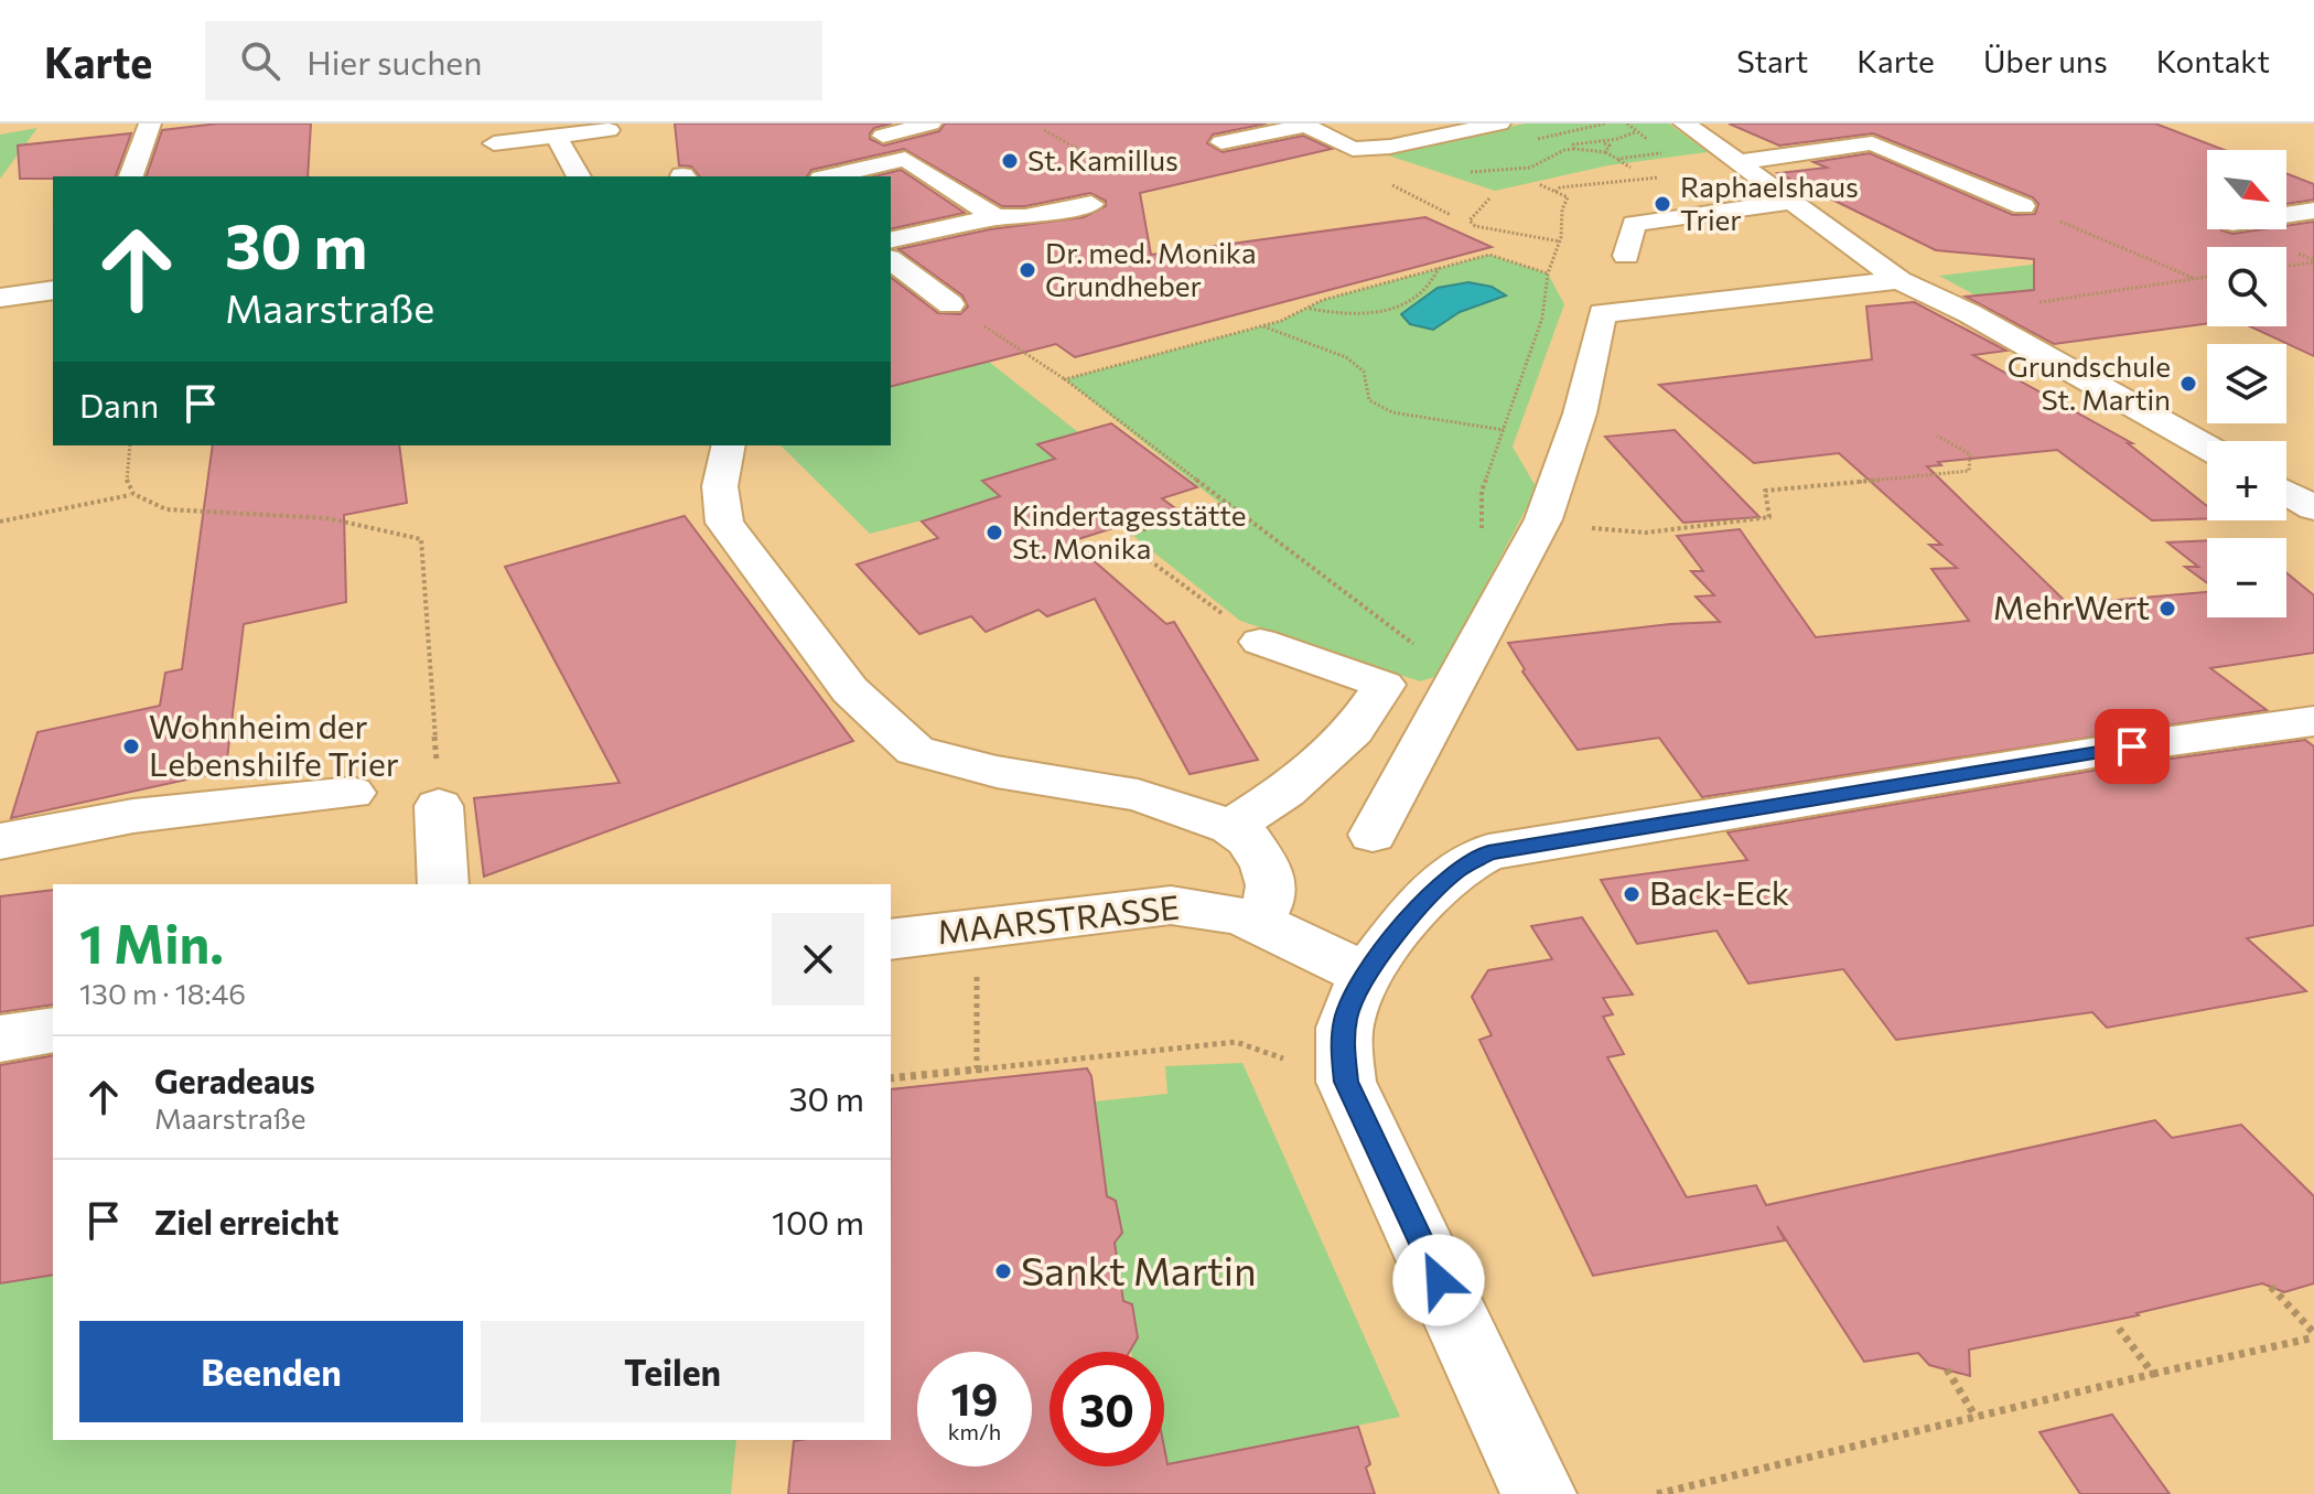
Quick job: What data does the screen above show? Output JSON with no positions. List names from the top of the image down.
{
  "streets": {
    "street": ["MAARSTRASSE"]
  },
  "places": [
    "St. Kamillus",
    "Raphaelshaus Trier",
    "Dr. med. Monika Grundheber",
    "Grundschule St. Martin",
    "Kindertagesstätte St. Monika",
    "MehrWert",
    "Wohnheim der Lebenshilfe Trier",
    "Back-Eck",
    "Sankt Martin"
  ],
  "north": "bottom right",
  "page": {
    "header": "Karte",
    "search": "Hier suchen",
    "nav": [
      "Start",
      "Karte",
      "Über uns",
      "Kontakt"
    ],
    "map_buttons": ["+", "−"],
    "turn": ["30 m", "Maarstraße"],
    "then": "Dann",
    "heading": ["1 Min.", "130 m · 18:46"],
    "list": [
      {
        "name": "Geradeaus",
        "note": "Maarstraße",
        "value": "30 m"
      },
      {
        "name": "Ziel erreicht",
        "value": "100 m"
      }
    ],
    "buttons": ["Beenden", "Teilen"],
    "speed": "19 km/h",
    "limit": "30"
  }
}
